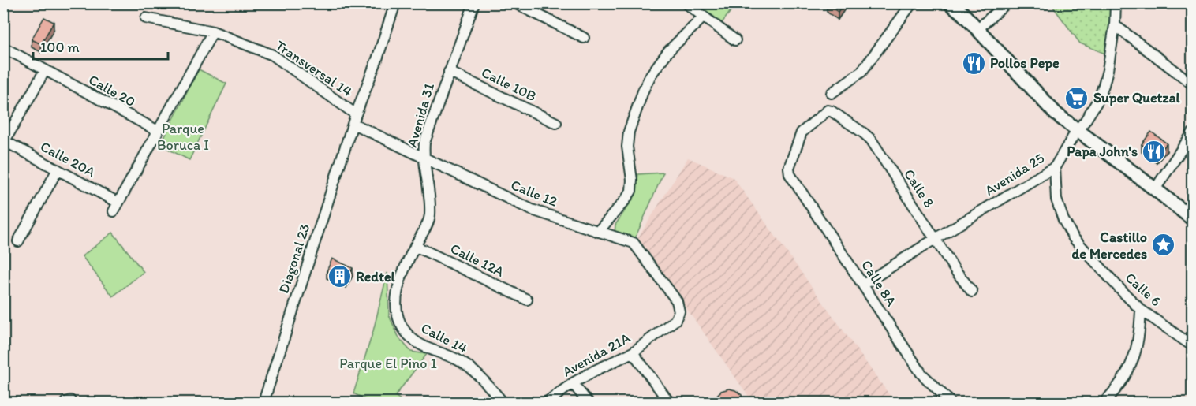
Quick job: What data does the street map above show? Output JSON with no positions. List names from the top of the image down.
{
  "streets": {
    "street": [
      "Transversal 14",
      "Calle 10B",
      "Calle 20",
      "Avenida 31",
      "Calle 20A",
      "Avenida 25",
      "Calle 8",
      "Calle 12",
      "Diagonal 23",
      "Calle 12A",
      "Calle 8A",
      "Calle 6",
      "Calle 14",
      "Avenida 21A"
    ]
  },
  "crossings": [
    ["Transversal 14", "Calle 12"],
    ["Transversal 14", "Diagonal 23"],
    ["Calle 10B", "Avenida 31"],
    ["Calle 20", "Calle 20A"],
    ["Avenida 31", "Calle 12"],
    ["Avenida 31", "Calle 12A"],
    ["Avenida 31", "Calle 14"],
    ["Avenida 25", "Calle 8"],
    ["Avenida 25", "Calle 8A"],
    ["Avenida 25", "Calle 6"],
    ["Calle 8", "Calle 8A"],
    ["Calle 12", "Diagonal 23"],
    ["Calle 12", "Avenida 21A"]
  ],
  "parks": ["Parque Boruca I", "Parque El Pino 1"],
  "places": {
    "restaurant": ["Pollos Pepe", "Papa John's"],
    "supermarket": ["Super Quetzal"],
    "place": ["Castillo de Mercedes"],
    "building": ["Redtel"]
  },
  "scale_bar": "100 m"
}
